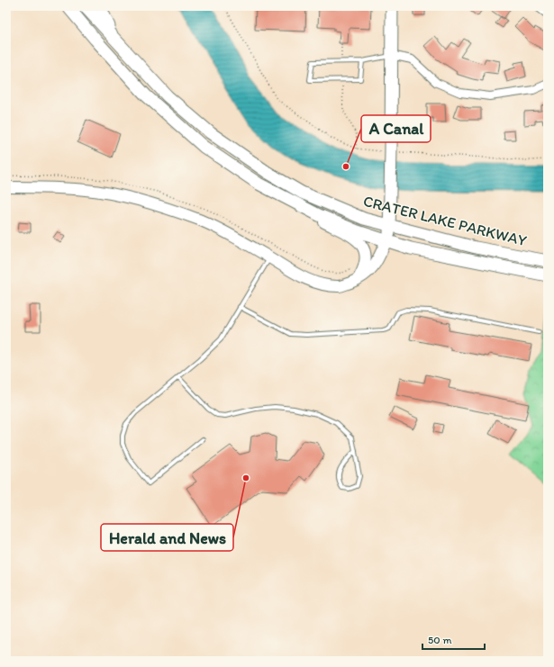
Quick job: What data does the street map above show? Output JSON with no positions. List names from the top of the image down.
{
  "streets": {
    "main road": ["CRATER LAKE PARKWAY"]
  },
  "places": ["A Canal", "Herald and News"],
  "scale_bar": "50 m"
}
